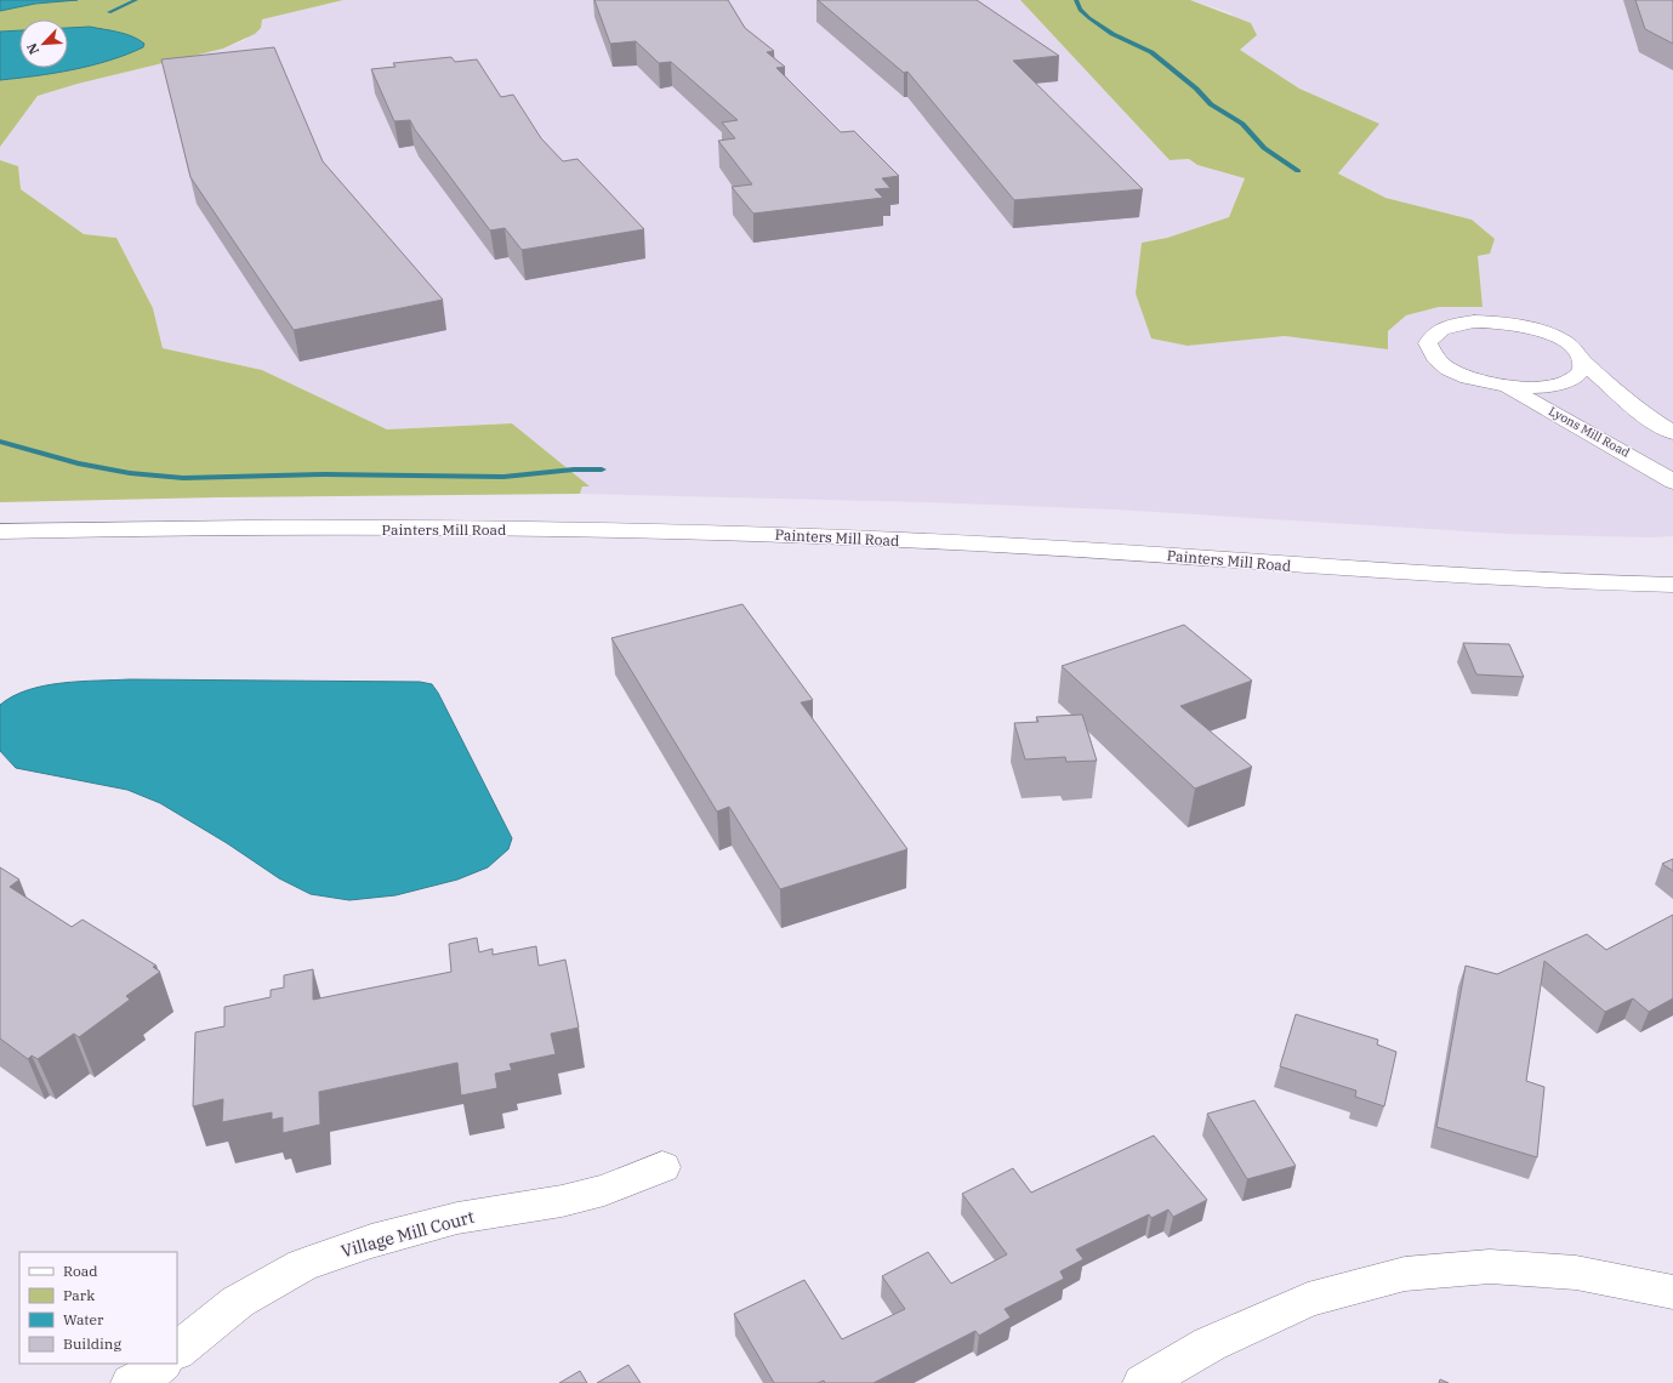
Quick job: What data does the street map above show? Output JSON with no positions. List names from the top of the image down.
{
  "streets": {
    "main road": ["Lyons Mill Road", "Painters Mill Road", "Village Mill Court"]
  },
  "legend": [
    "Road",
    "Park",
    "Water",
    "Building"
  ],
  "north": "bottom left"
}
